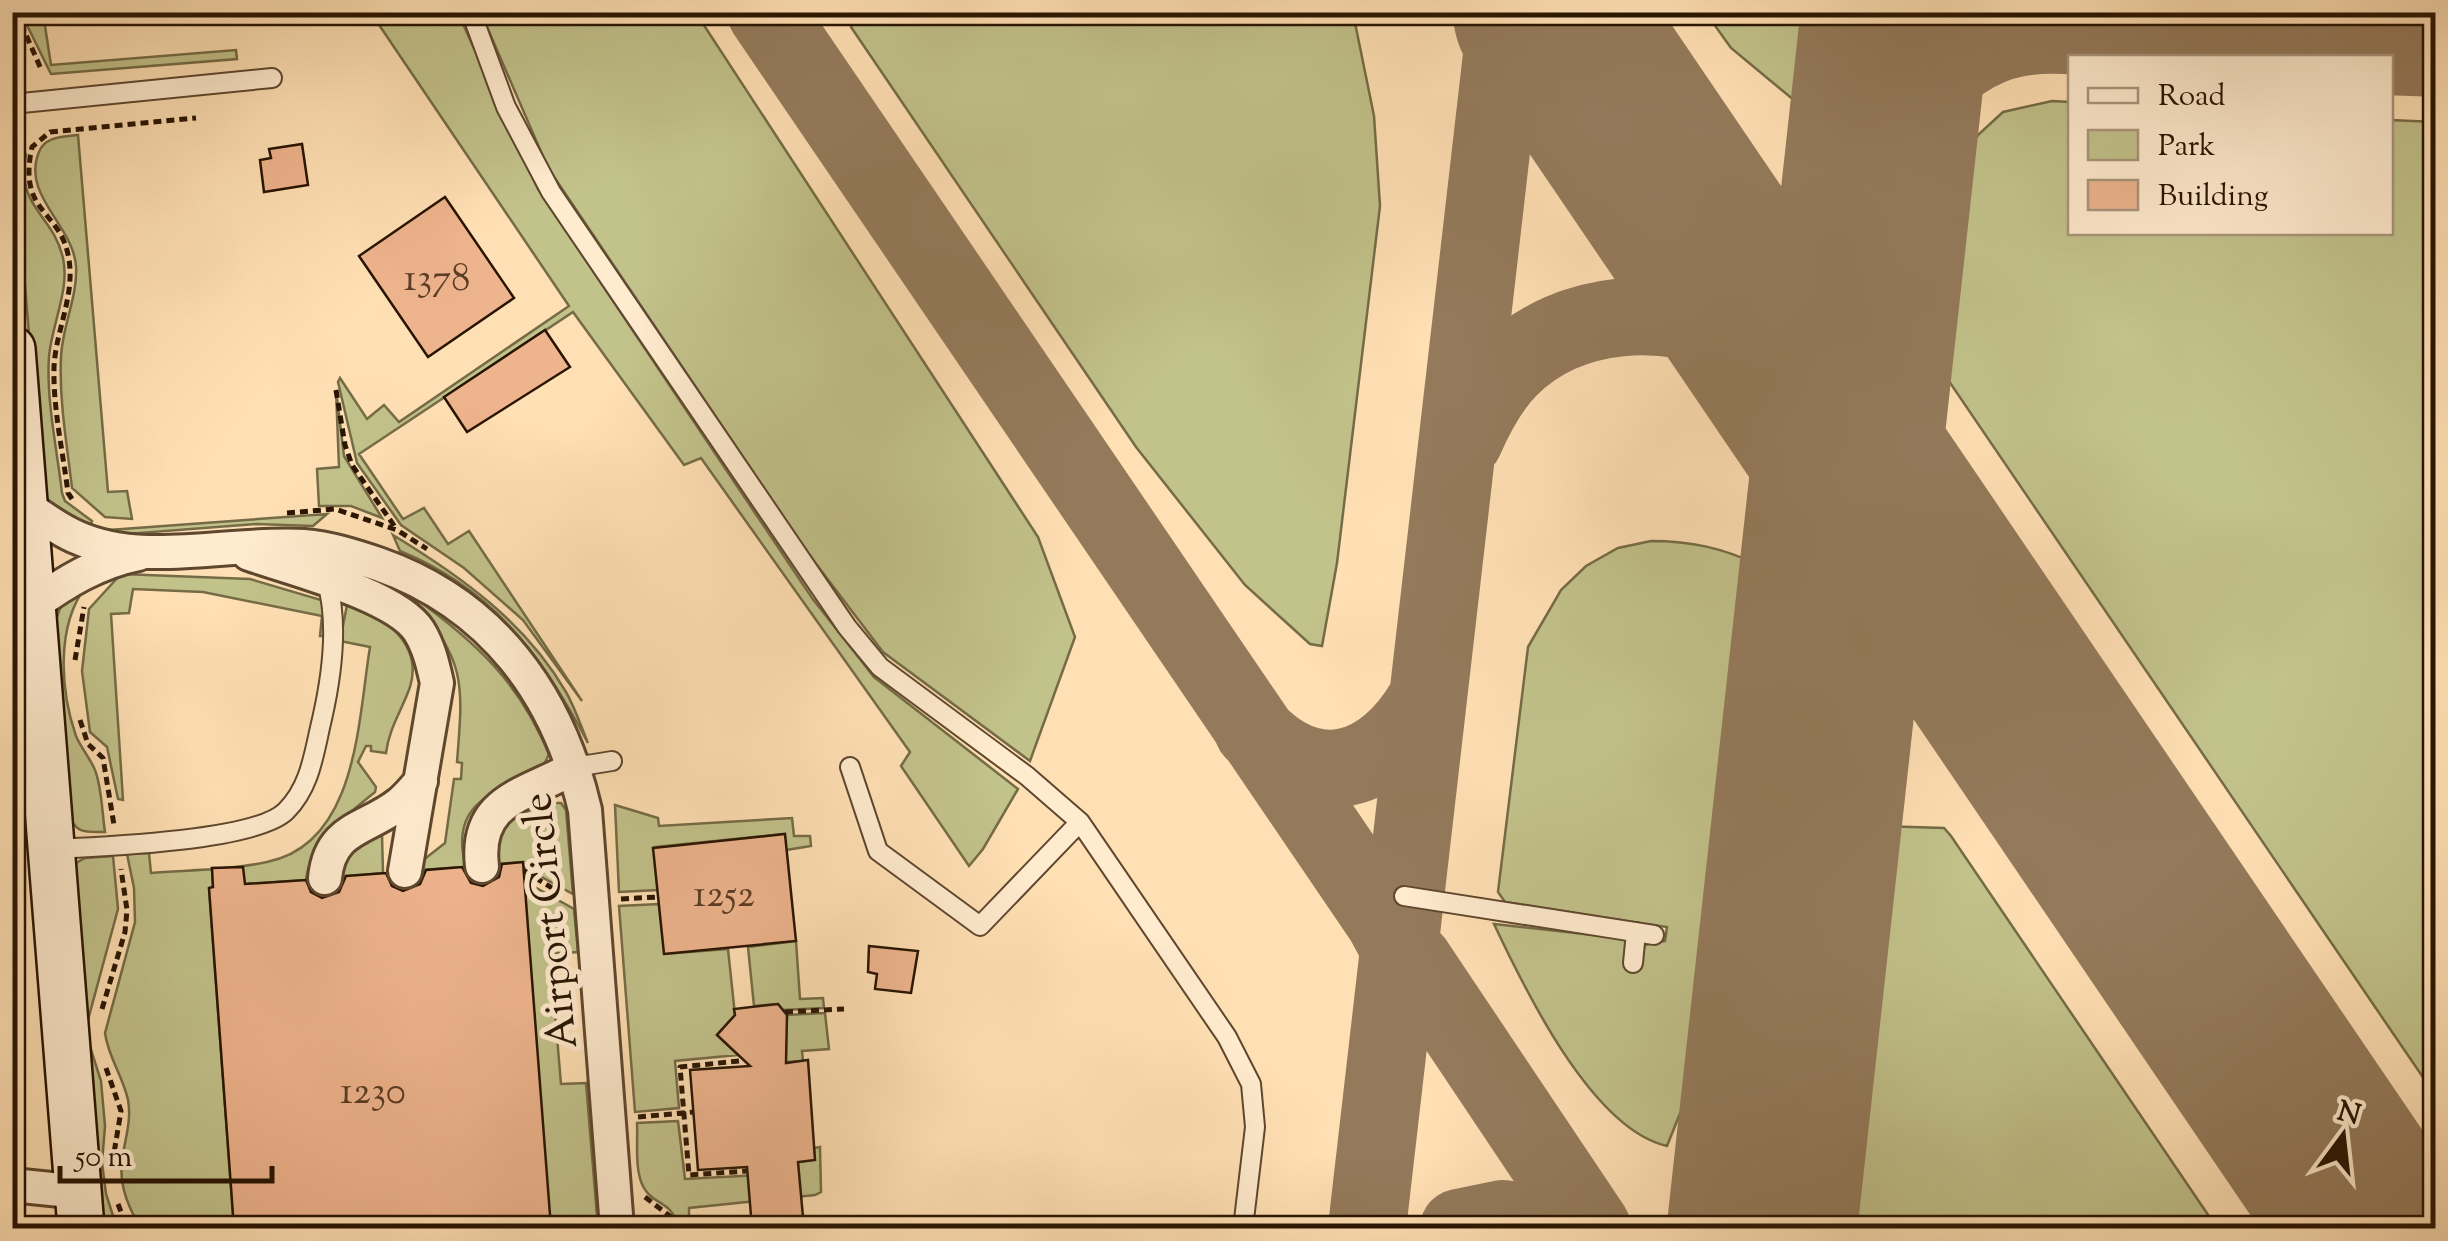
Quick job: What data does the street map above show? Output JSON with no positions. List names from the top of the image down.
{
  "streets": {
    "street": ["Airport Circle"]
  },
  "house_numbers": ["1378", "1252", "1230"],
  "legend": ["Road", "Park", "Building"],
  "scale_bar": "50 m",
  "north": "top"
}
